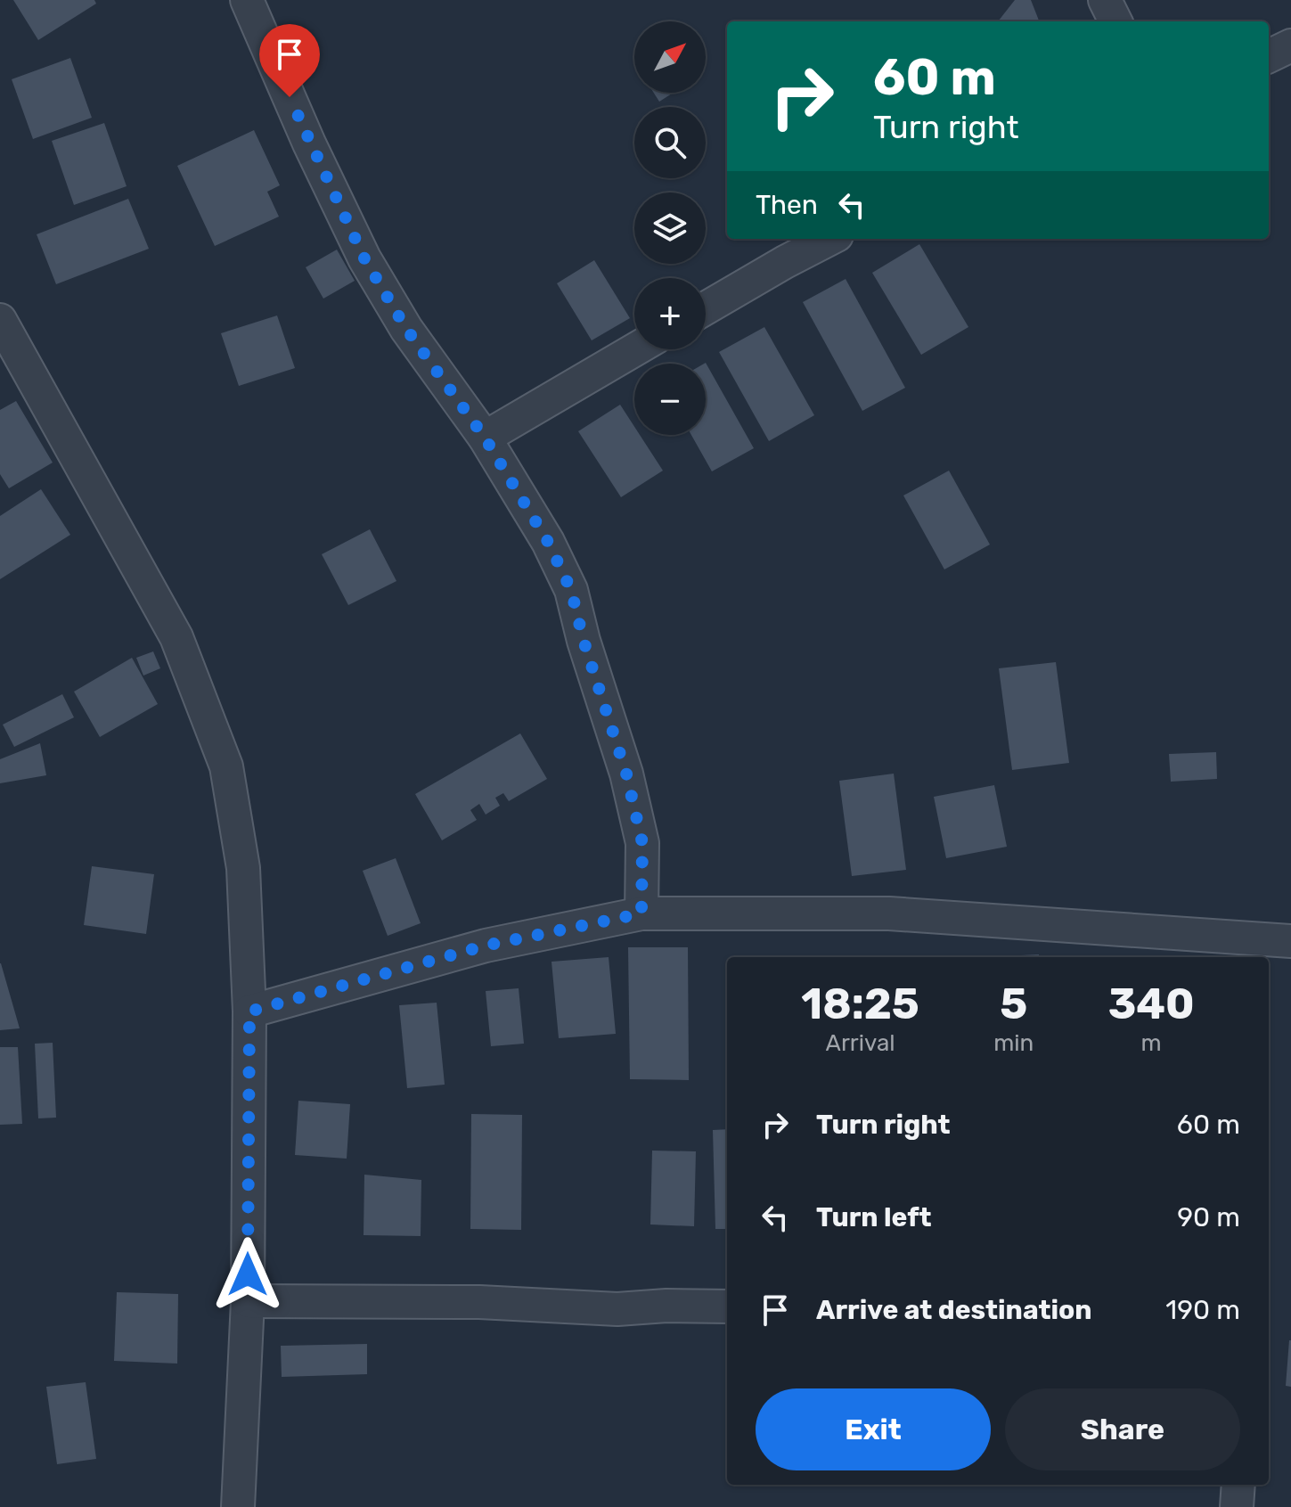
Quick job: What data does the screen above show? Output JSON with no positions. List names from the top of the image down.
{
  "north": "top right",
  "page": {
    "map_buttons": ["+", "−"],
    "turn": ["60 m", "Turn right"],
    "then": "Then",
    "eta": [
      "18:25",
      "Arrival",
      "5",
      "min",
      "340",
      "m"
    ],
    "list": [
      {
        "name": "Turn right",
        "value": "60 m"
      },
      {
        "name": "Turn left",
        "value": "90 m"
      },
      {
        "name": "Arrive at destination",
        "value": "190 m"
      }
    ],
    "buttons": ["Exit", "Share"]
  }
}
